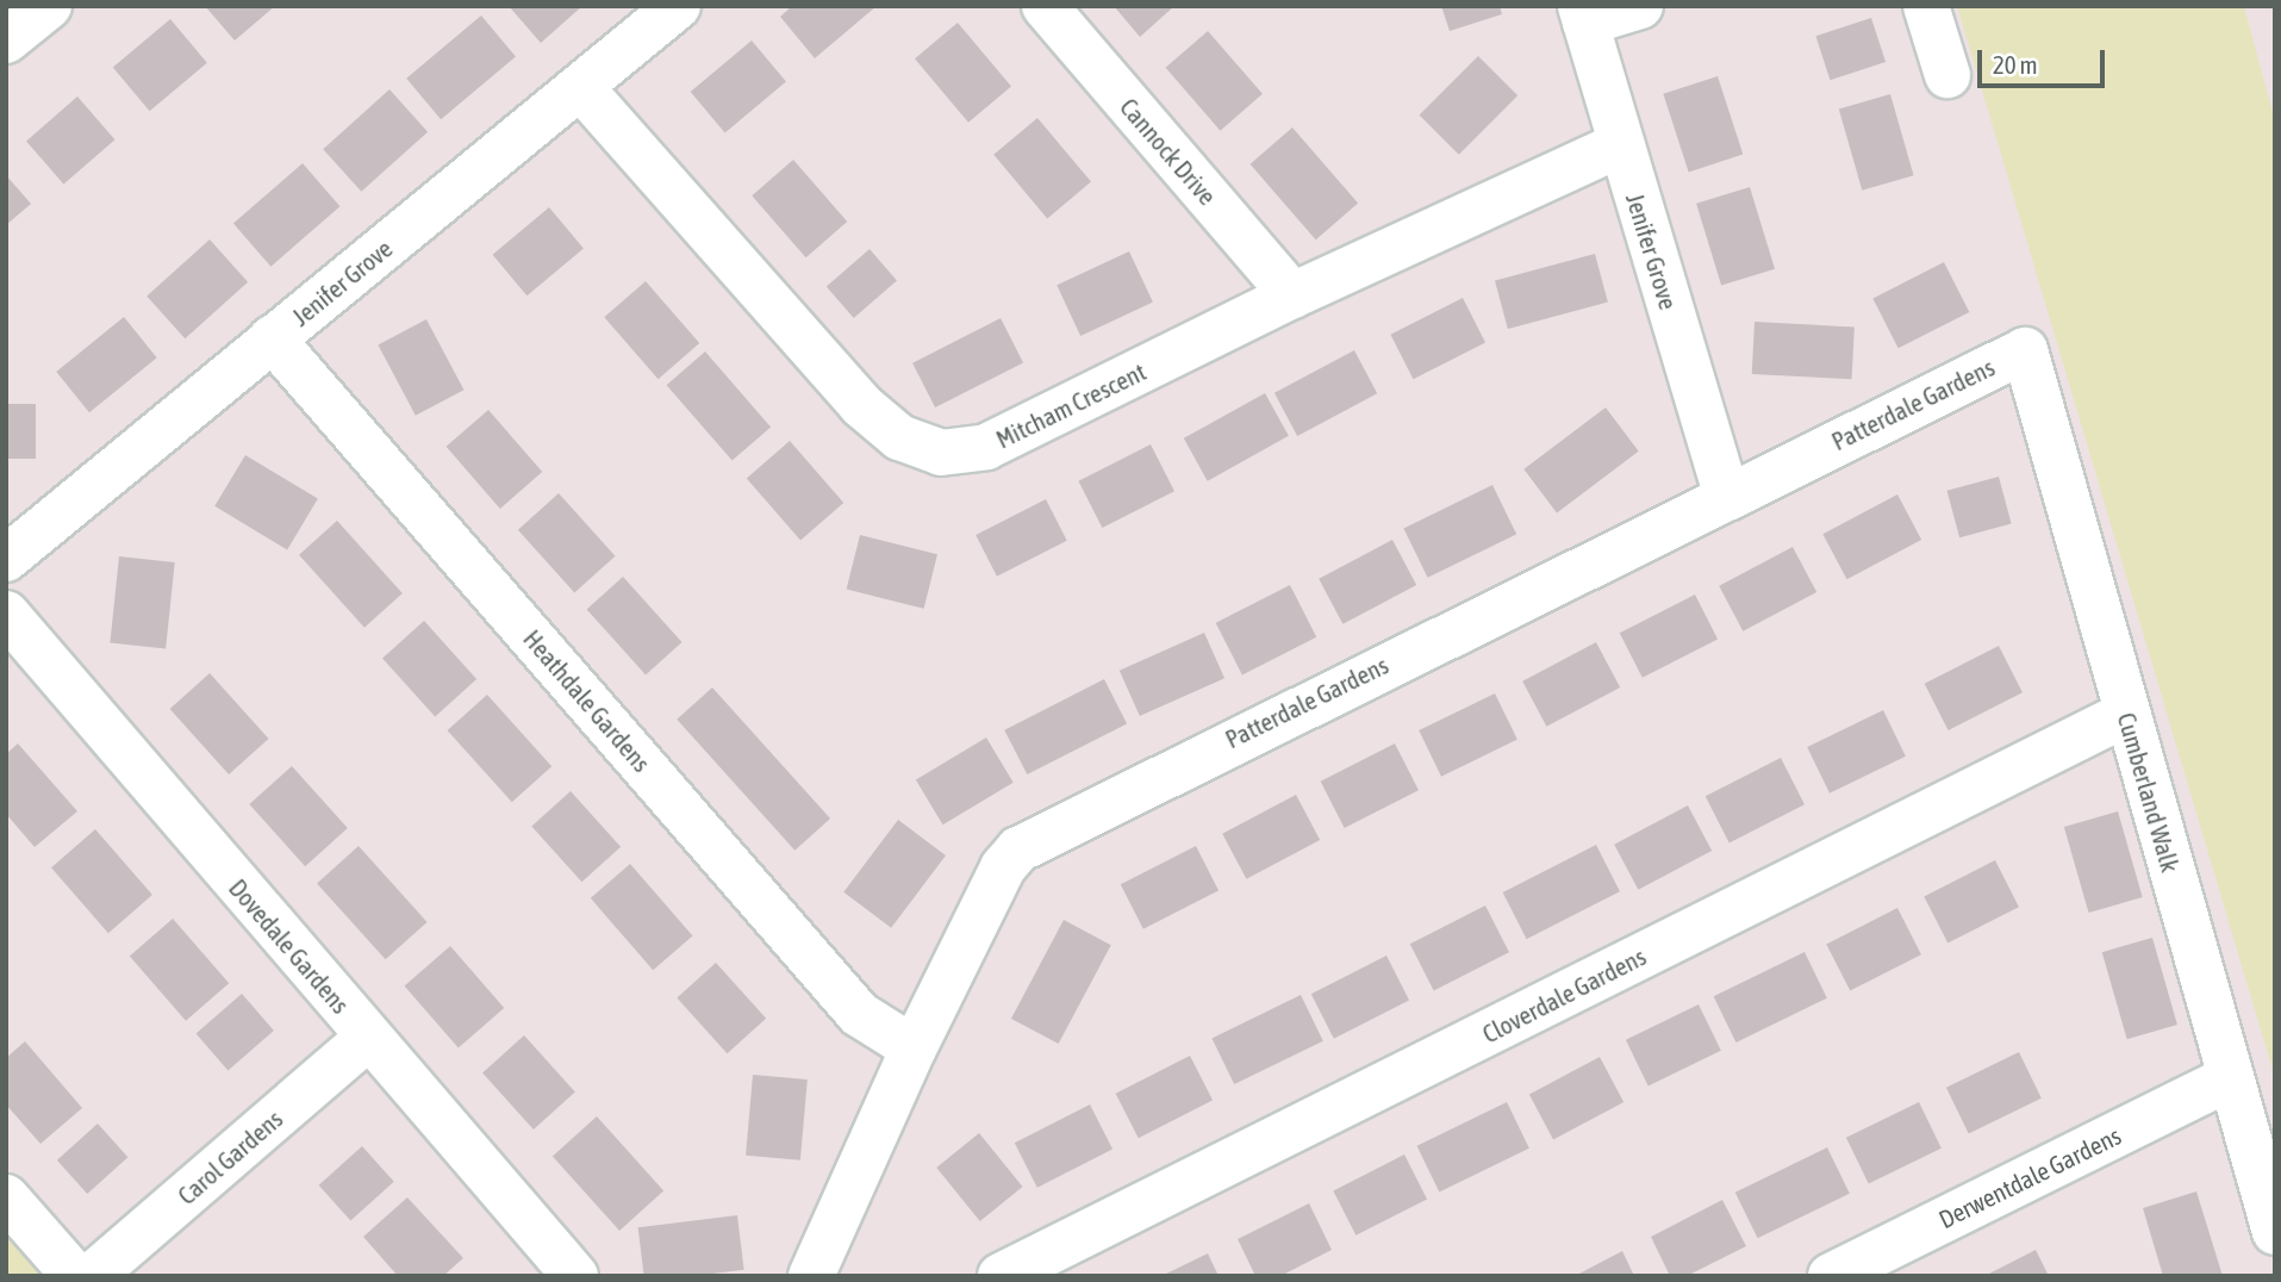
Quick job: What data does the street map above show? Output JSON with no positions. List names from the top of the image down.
{
  "streets": {
    "street": [
      "Cannock Drive",
      "Jenifer Grove",
      "Patterdale Gardens",
      "Mitcham Crescent",
      "Heathdale Gardens",
      "Cumberland Walk",
      "Dovedale Gardens",
      "Cloverdale Gardens",
      "Carol Gardens",
      "Derwentdale Gardens"
    ]
  },
  "crossings": [
    ["Cannock Drive", "Mitcham Crescent"],
    ["Jenifer Grove", "Patterdale Gardens"],
    ["Jenifer Grove", "Mitcham Crescent"],
    ["Jenifer Grove", "Heathdale Gardens"],
    ["Patterdale Gardens", "Heathdale Gardens"],
    ["Patterdale Gardens", "Cumberland Walk"],
    ["Cumberland Walk", "Cloverdale Gardens"],
    ["Cumberland Walk", "Derwentdale Gardens"],
    ["Dovedale Gardens", "Carol Gardens"]
  ],
  "scale_bar": "20 m"
}
